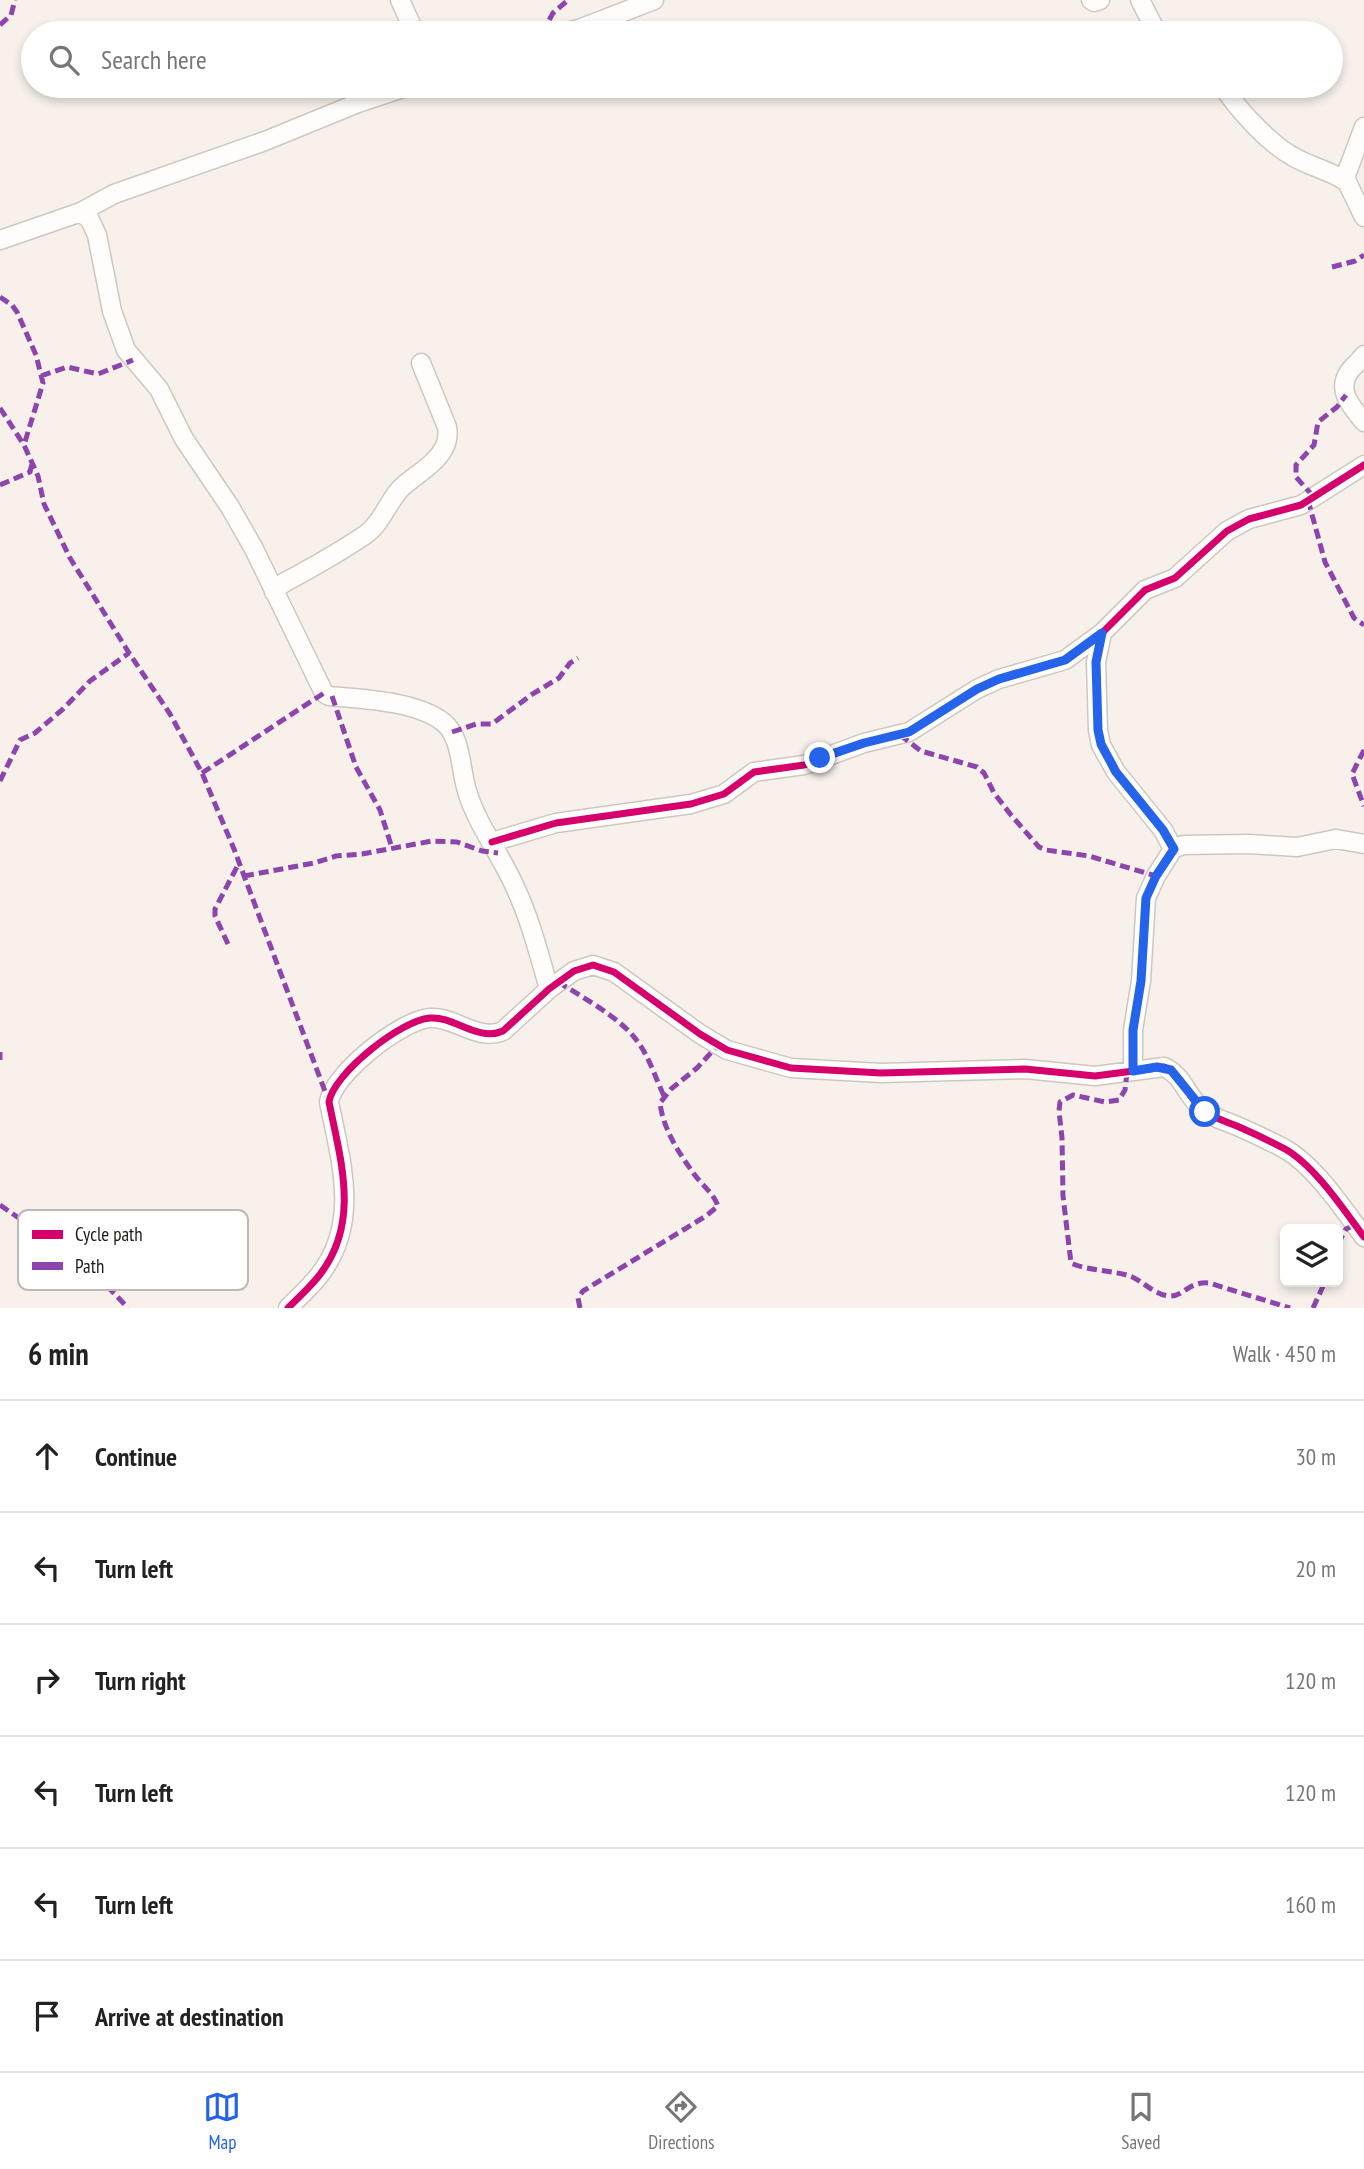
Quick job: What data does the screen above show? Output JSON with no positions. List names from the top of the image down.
{
  "legend": ["Cycle path", "Path"],
  "page": {
    "search": "Search here",
    "heading": ["6 min", "Walk · 450 m"],
    "list": [
      ["Continue", "30 m"],
      ["Turn left", "20 m"],
      ["Turn right", "120 m"],
      ["Turn left", "120 m"],
      ["Turn left", "160 m"],
      "Arrive at destination"
    ],
    "nav": ["Map", "Directions", "Saved"]
  }
}
